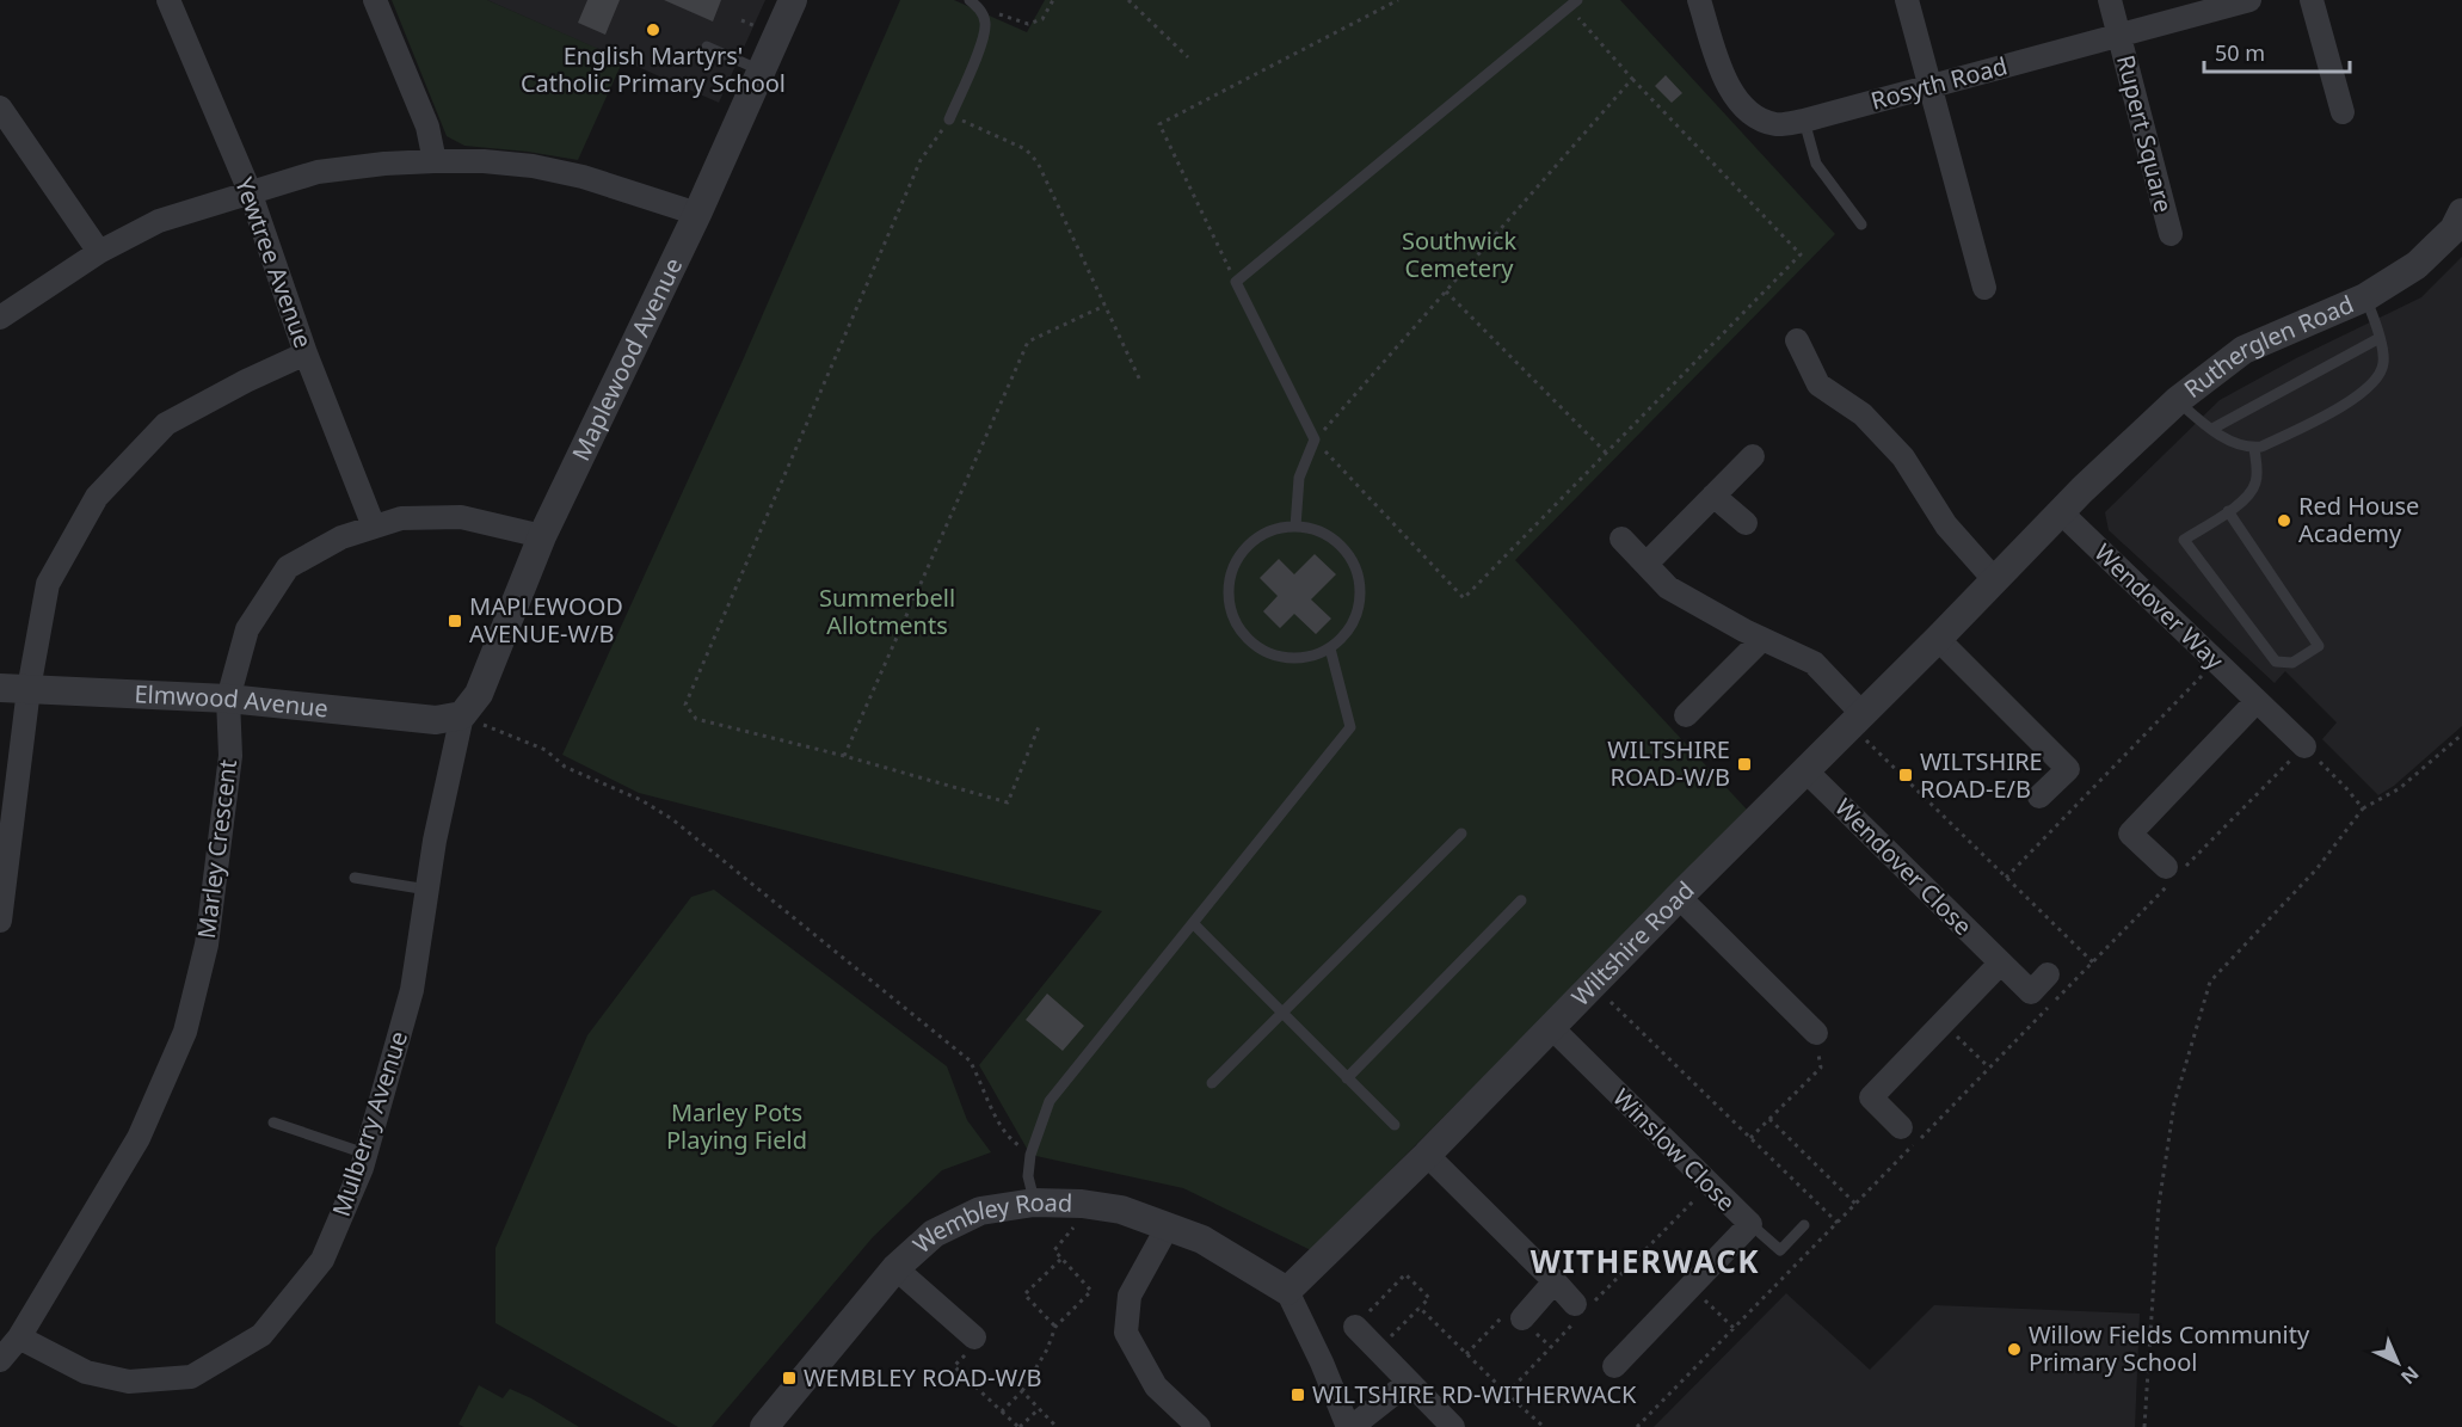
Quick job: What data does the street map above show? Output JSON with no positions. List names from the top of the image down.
{
  "streets": {
    "street": [
      "Rosyth Road",
      "Rupert Square",
      "Yewtree Avenue",
      "Rutherglen Road",
      "Maplewood Avenue",
      "Wendover Way",
      "Elmwood Avenue",
      "Marley Crescent",
      "Wendover Close",
      "Wiltshire Road",
      "Mulberry Avenue",
      "Winslow Close",
      "Wembley Road"
    ]
  },
  "crossings": [
    ["Rosyth Road", "Rupert Square"],
    ["Yewtree Avenue", "Marley Crescent"],
    ["Rutherglen Road", "Wiltshire Road"],
    ["Maplewood Avenue", "Elmwood Avenue"],
    ["Maplewood Avenue", "Marley Crescent"],
    ["Maplewood Avenue", "Mulberry Avenue"],
    ["Wendover Way", "Wiltshire Road"],
    ["Elmwood Avenue", "Marley Crescent"],
    ["Elmwood Avenue", "Mulberry Avenue"],
    ["Marley Crescent", "Mulberry Avenue"],
    ["Wendover Close", "Wiltshire Road"],
    ["Wiltshire Road", "Winslow Close"],
    ["Wiltshire Road", "Wembley Road"]
  ],
  "districts": ["WITHERWACK"],
  "parks": ["Southwick Cemetery", "Summerbell Allotments", "Marley Pots Playing Field"],
  "places": {
    "other": ["English Martyrs' Catholic Primary School", "Red House Academy", "Willow Fields Community Primary School"],
    "transit": [
      "MAPLEWOOD AVENUE-W/B",
      "WILTSHIRE ROAD-W/B",
      "WILTSHIRE ROAD-E/B",
      "WEMBLEY ROAD-W/B",
      "WILTSHIRE RD-WITHERWACK"
    ]
  },
  "scale_bar": "50 m",
  "north": "bottom right"
}
